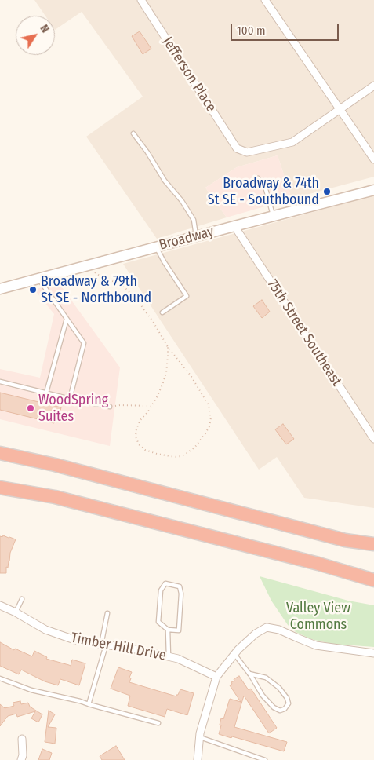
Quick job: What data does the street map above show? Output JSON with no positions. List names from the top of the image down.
{
  "streets": {
    "street": [
      "Jefferson Place",
      "Broadway",
      "75th Street Southeast",
      "Timber Hill Drive"
    ]
  },
  "crossings": [
    ["Broadway", "75th Street Southeast"]
  ],
  "parks": ["Valley View Commons"],
  "places": ["Broadway & 74th St SE - Southbound", "Broadway & 79th St SE - Northbound", "WoodSpring Suites"],
  "scale_bar": "100 m",
  "north": "top right"
}
